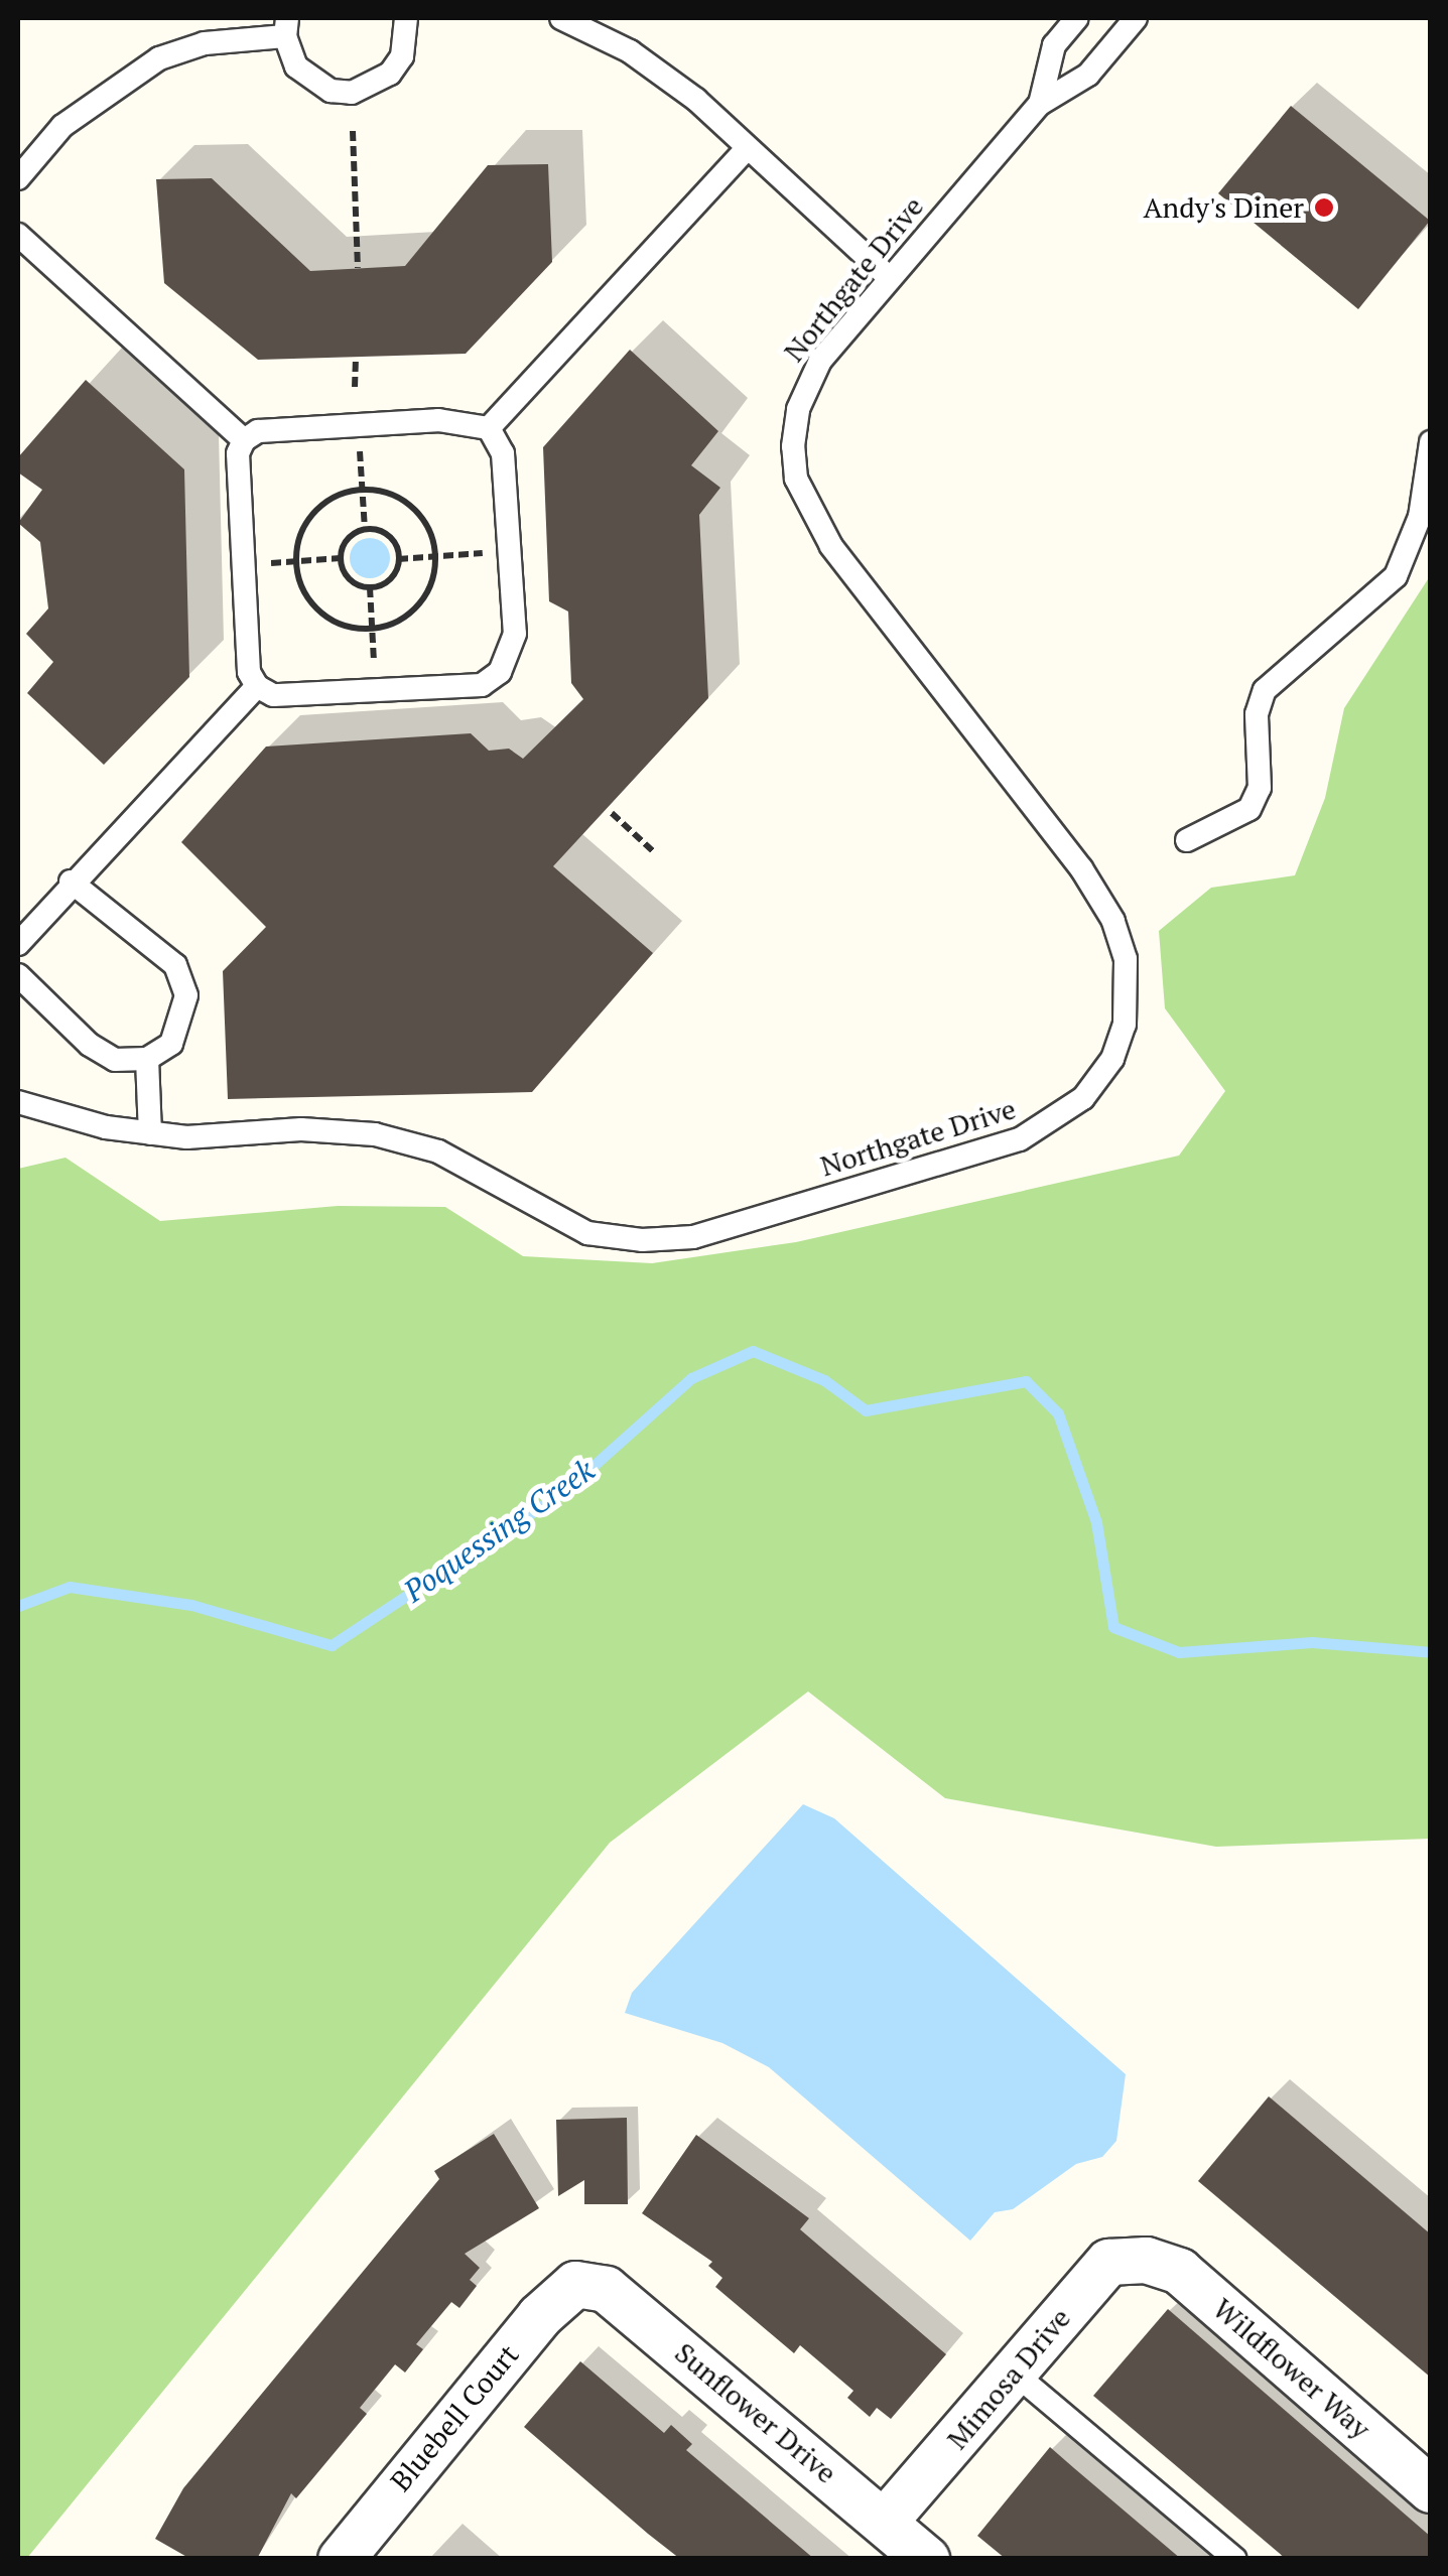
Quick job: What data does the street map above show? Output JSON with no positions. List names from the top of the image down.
{
  "streets": {
    "street": [
      "Wildflower Way",
      "Mimosa Drive",
      "Sunflower Drive",
      "Bluebell Court"
    ],
    "lane": ["Northgate Drive"]
  },
  "crossings": [
    ["Wildflower Way", "Mimosa Drive"],
    ["Mimosa Drive", "Sunflower Drive"],
    ["Sunflower Drive", "Bluebell Court"]
  ],
  "water": ["Poquessing Creek"],
  "places": ["Andy's Diner"]
}
